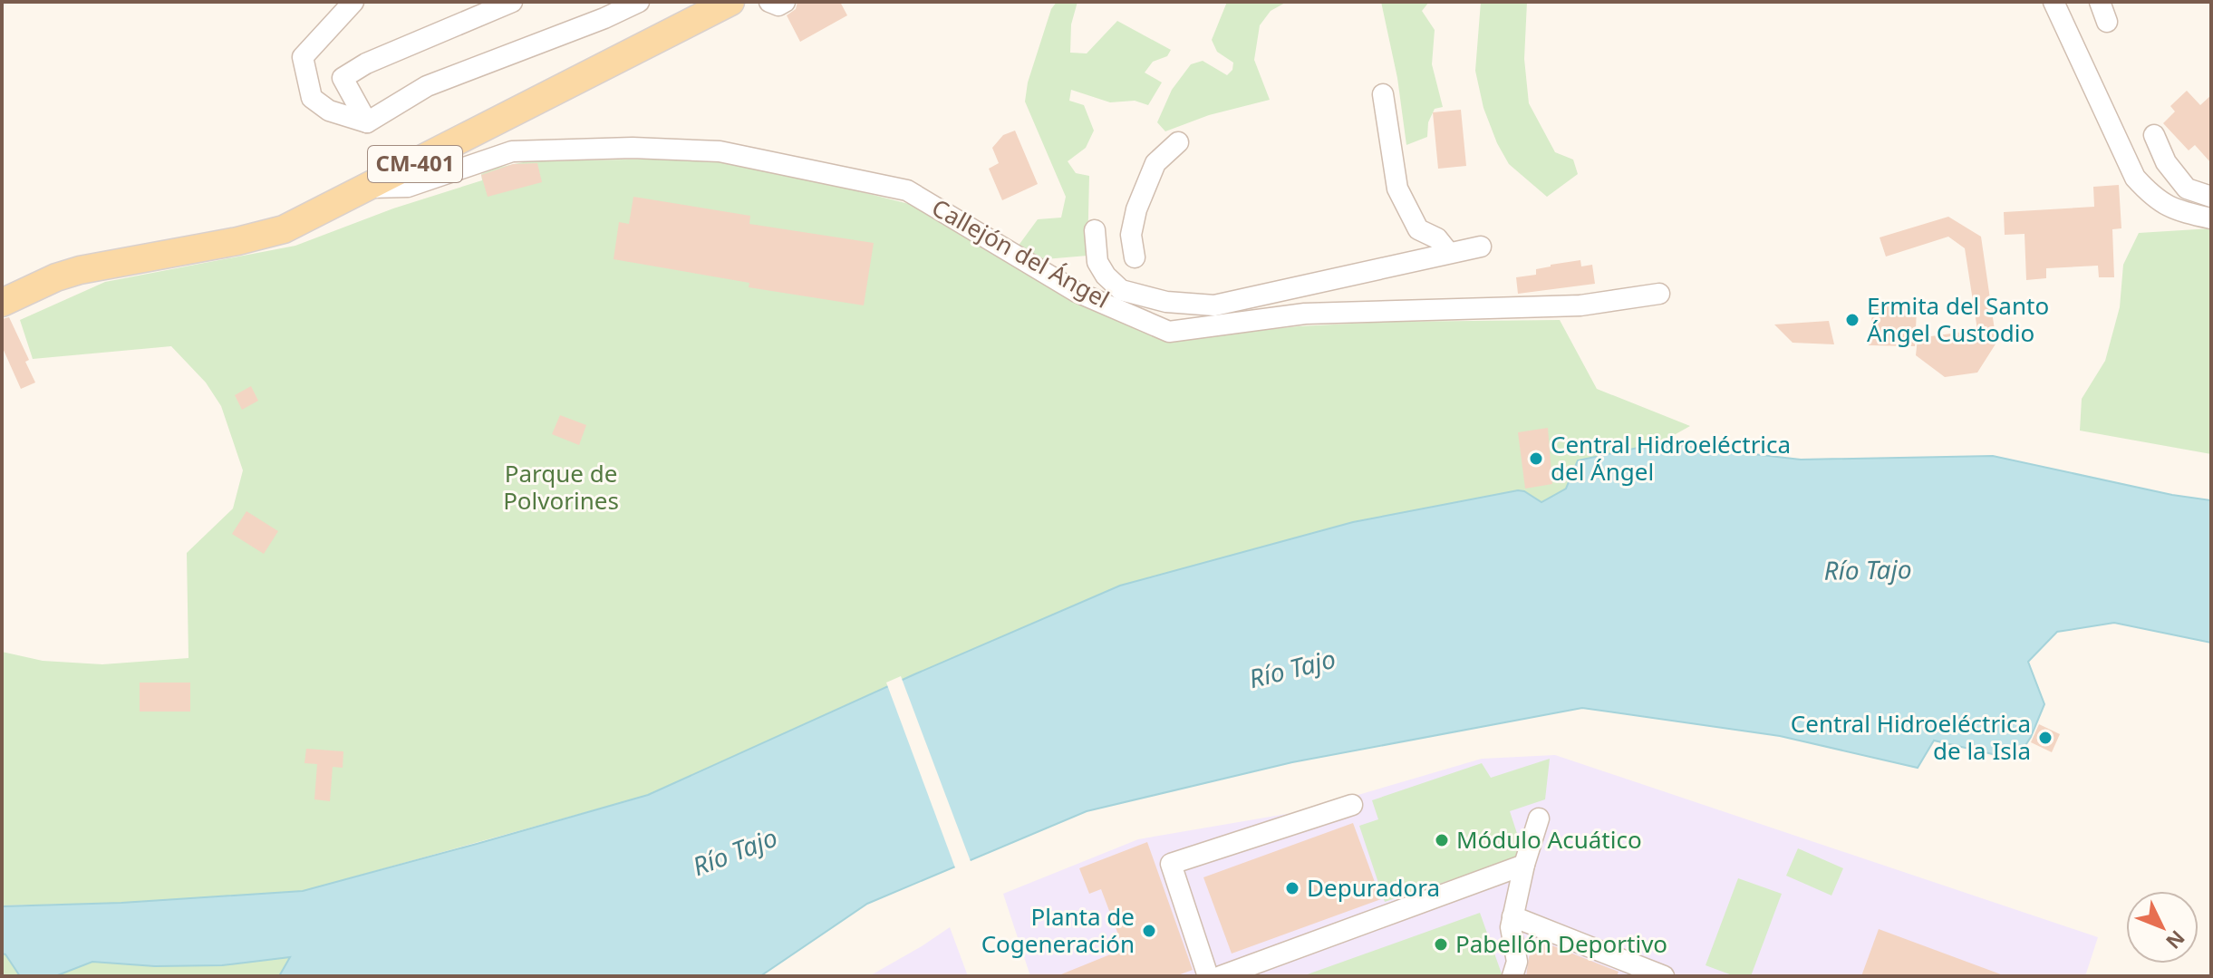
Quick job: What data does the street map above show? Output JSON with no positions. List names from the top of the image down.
{
  "streets": {
    "main road": ["CM-401"],
    "street": ["Callejón del Ángel"]
  },
  "crossings": [
    ["CM-401", "Callejón del Ángel"]
  ],
  "water": ["Río Tajo"],
  "parks": ["Parque de Polvorines"],
  "places": [
    "Ermita del Santo Ángel Custodio",
    "Central Hidroeléctrica del Ángel",
    "Central Hidroeléctrica de la Isla",
    "Módulo Acuático",
    "Depuradora",
    "Planta de Cogeneración",
    "Pabellón Deportivo"
  ],
  "north": "bottom right"
}
